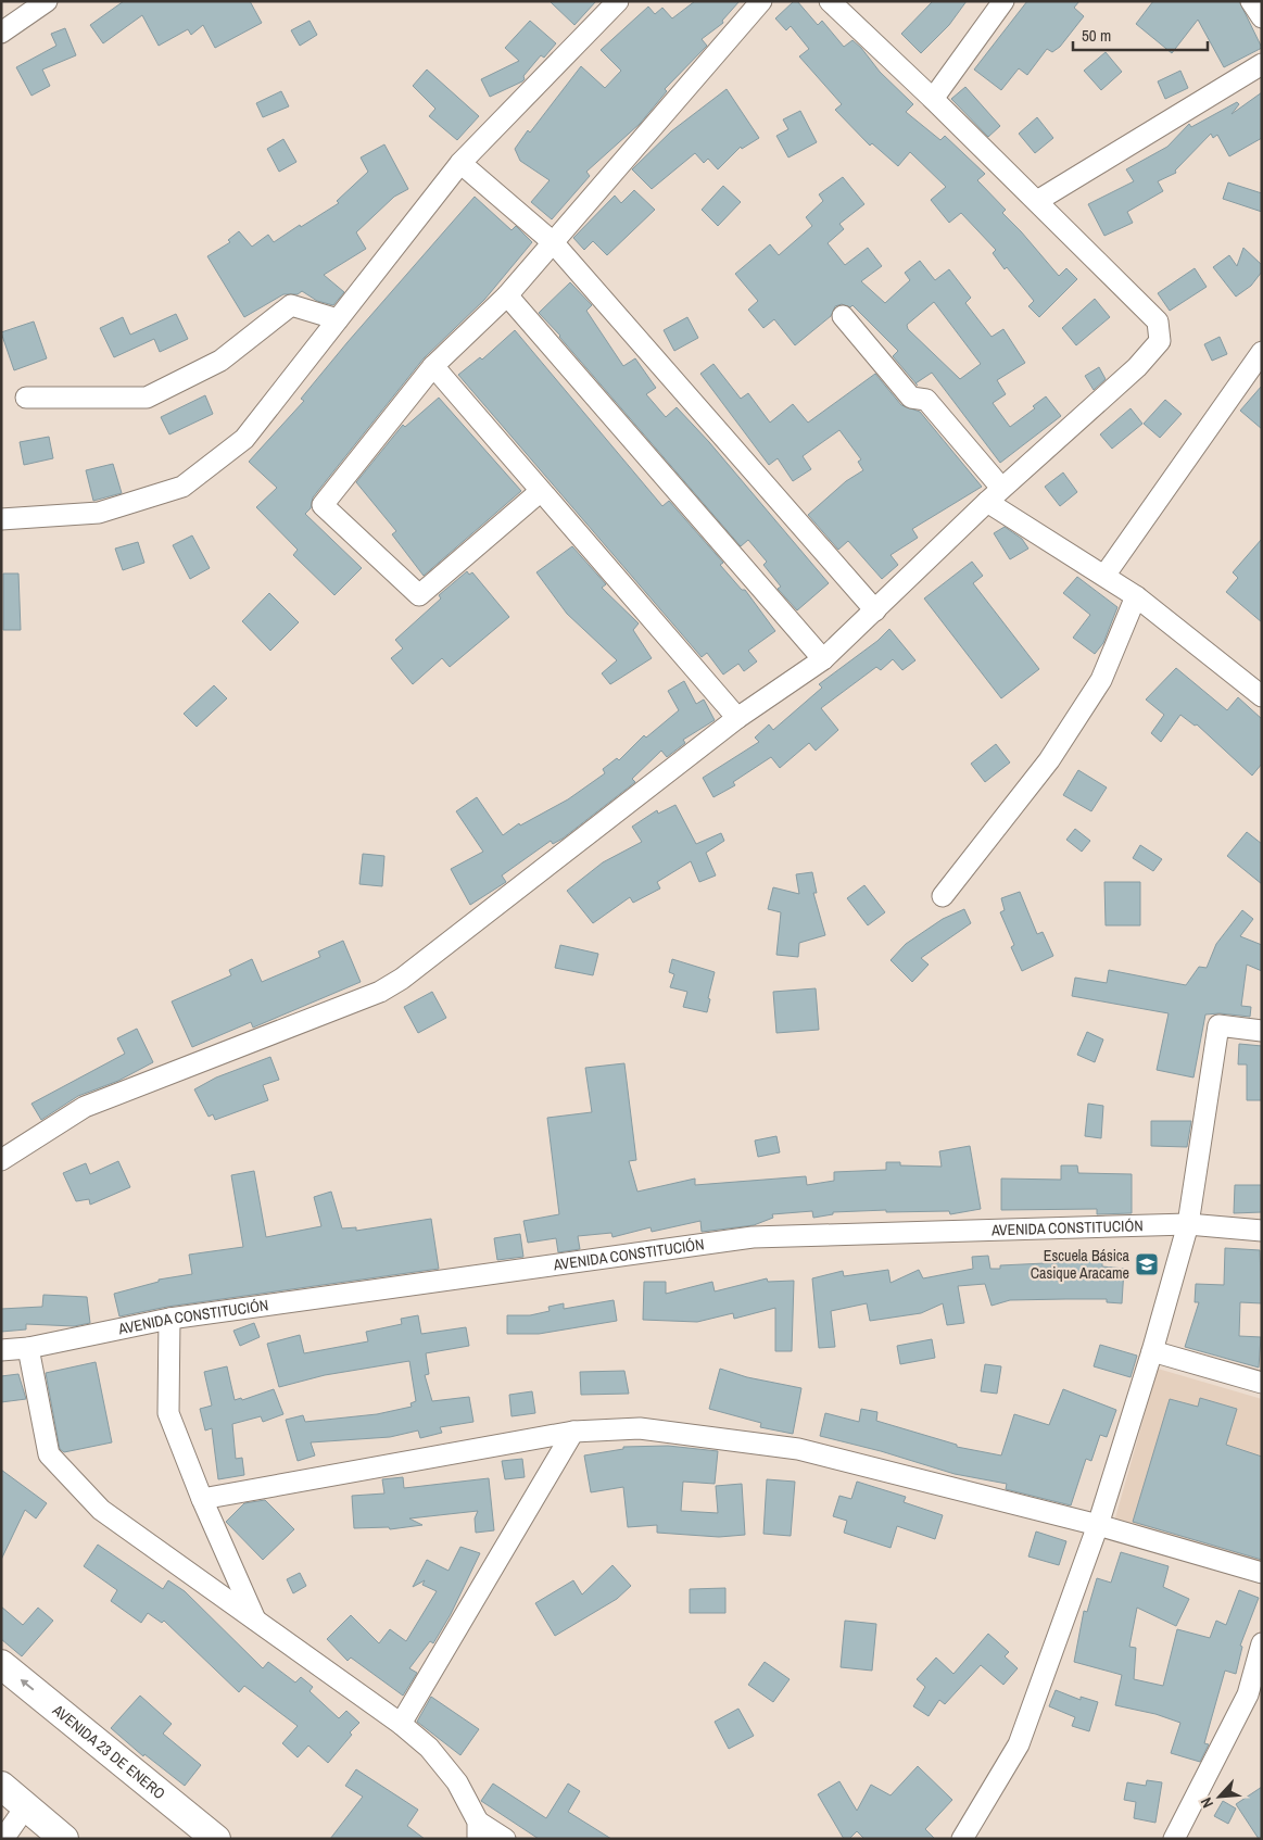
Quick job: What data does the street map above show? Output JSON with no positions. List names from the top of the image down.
{
  "streets": {
    "main road": ["AVENIDA 23 DE ENERO"],
    "street": ["AVENIDA CONSTITUCIÓN"]
  },
  "one_way": ["AVENIDA 23 DE ENERO"],
  "places": {
    "school or university": ["Escuela Básica Casique Aracame"]
  },
  "scale_bar": "50 m",
  "north": "bottom left"
}
